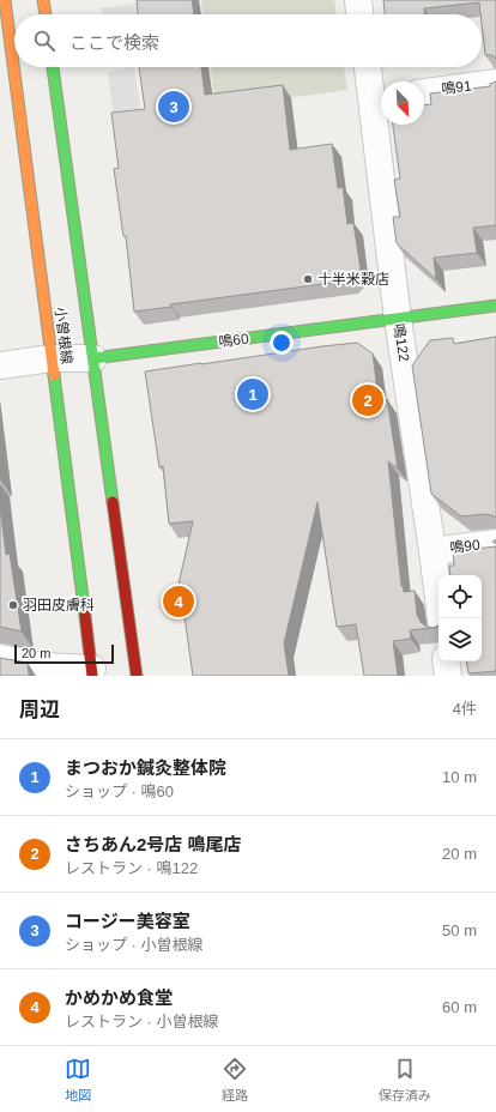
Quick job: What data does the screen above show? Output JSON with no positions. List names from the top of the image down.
{
  "streets": {
    "street": [
      "鳴91",
      "小曽根線",
      "鳴60",
      "鳴122",
      "鳴90"
    ]
  },
  "crossings": [
    ["小曽根線", "鳴60"],
    ["鳴60", "鳴122"],
    ["鳴122", "鳴90"]
  ],
  "places": ["十半米穀店", "羽田皮膚科"],
  "scale_bar": "20 m",
  "north": "bottom right",
  "page": {
    "search": "ここで検索",
    "pins": [
      "3",
      "1",
      "2",
      "4"
    ],
    "scale": "20 m",
    "heading": ["周辺", "4件"],
    "list": [
      {
        "mark": "1",
        "name": "まつおか鍼灸整体院",
        "note": "ショップ · 鳴60",
        "value": "10 m"
      },
      {
        "mark": "2",
        "name": "さちあん2号店 鳴尾店",
        "note": "レストラン · 鳴122",
        "value": "20 m"
      },
      {
        "mark": "3",
        "name": "コージー美容室",
        "note": "ショップ · 小曽根線",
        "value": "50 m"
      },
      {
        "mark": "4",
        "name": "かめかめ食堂",
        "note": "レストラン · 小曽根線",
        "value": "60 m"
      }
    ],
    "nav": ["地図", "経路", "保存済み"]
  }
}
